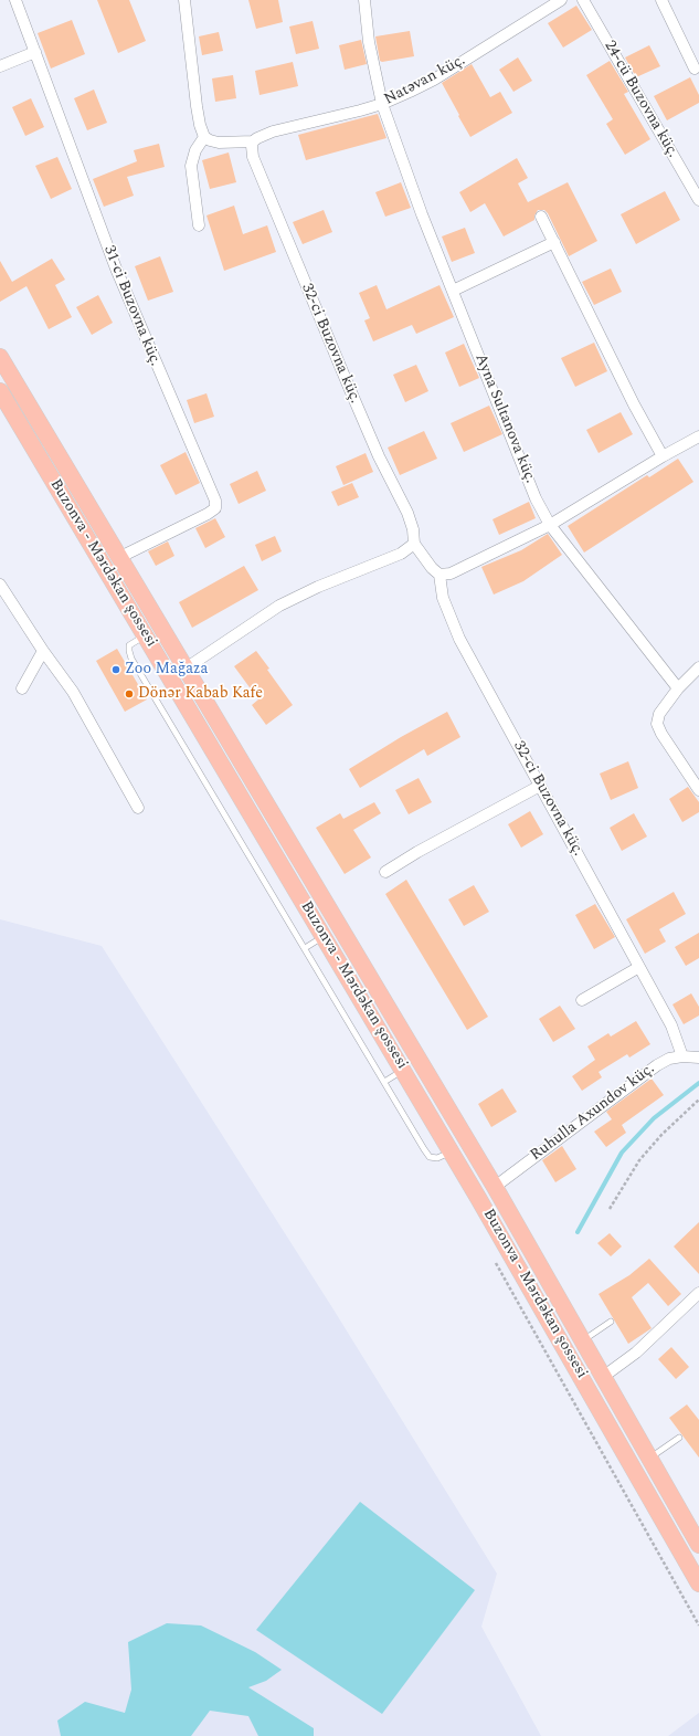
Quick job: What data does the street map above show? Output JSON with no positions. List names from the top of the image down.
{
  "streets": {
    "main road": ["Buzonva - Mərdəkan şossesi"],
    "street": [
      "Natəvan küç.",
      "24-cü Buzovna küç.",
      "31-ci Buzovna küç.",
      "32-ci Buzovna küç.",
      "Ayna Sultanova küç.",
      "Ruhulla Axundov küç."
    ]
  },
  "crossings": [
    ["Natəvan küç.", "32-ci Buzovna küç."],
    ["Natəvan küç.", "Ayna Sultanova küç."],
    ["32-ci Buzovna küç.", "Ruhulla Axundov küç."]
  ],
  "places": ["Zoo Mağaza", "Dönər Kabab Kafe"]
}
